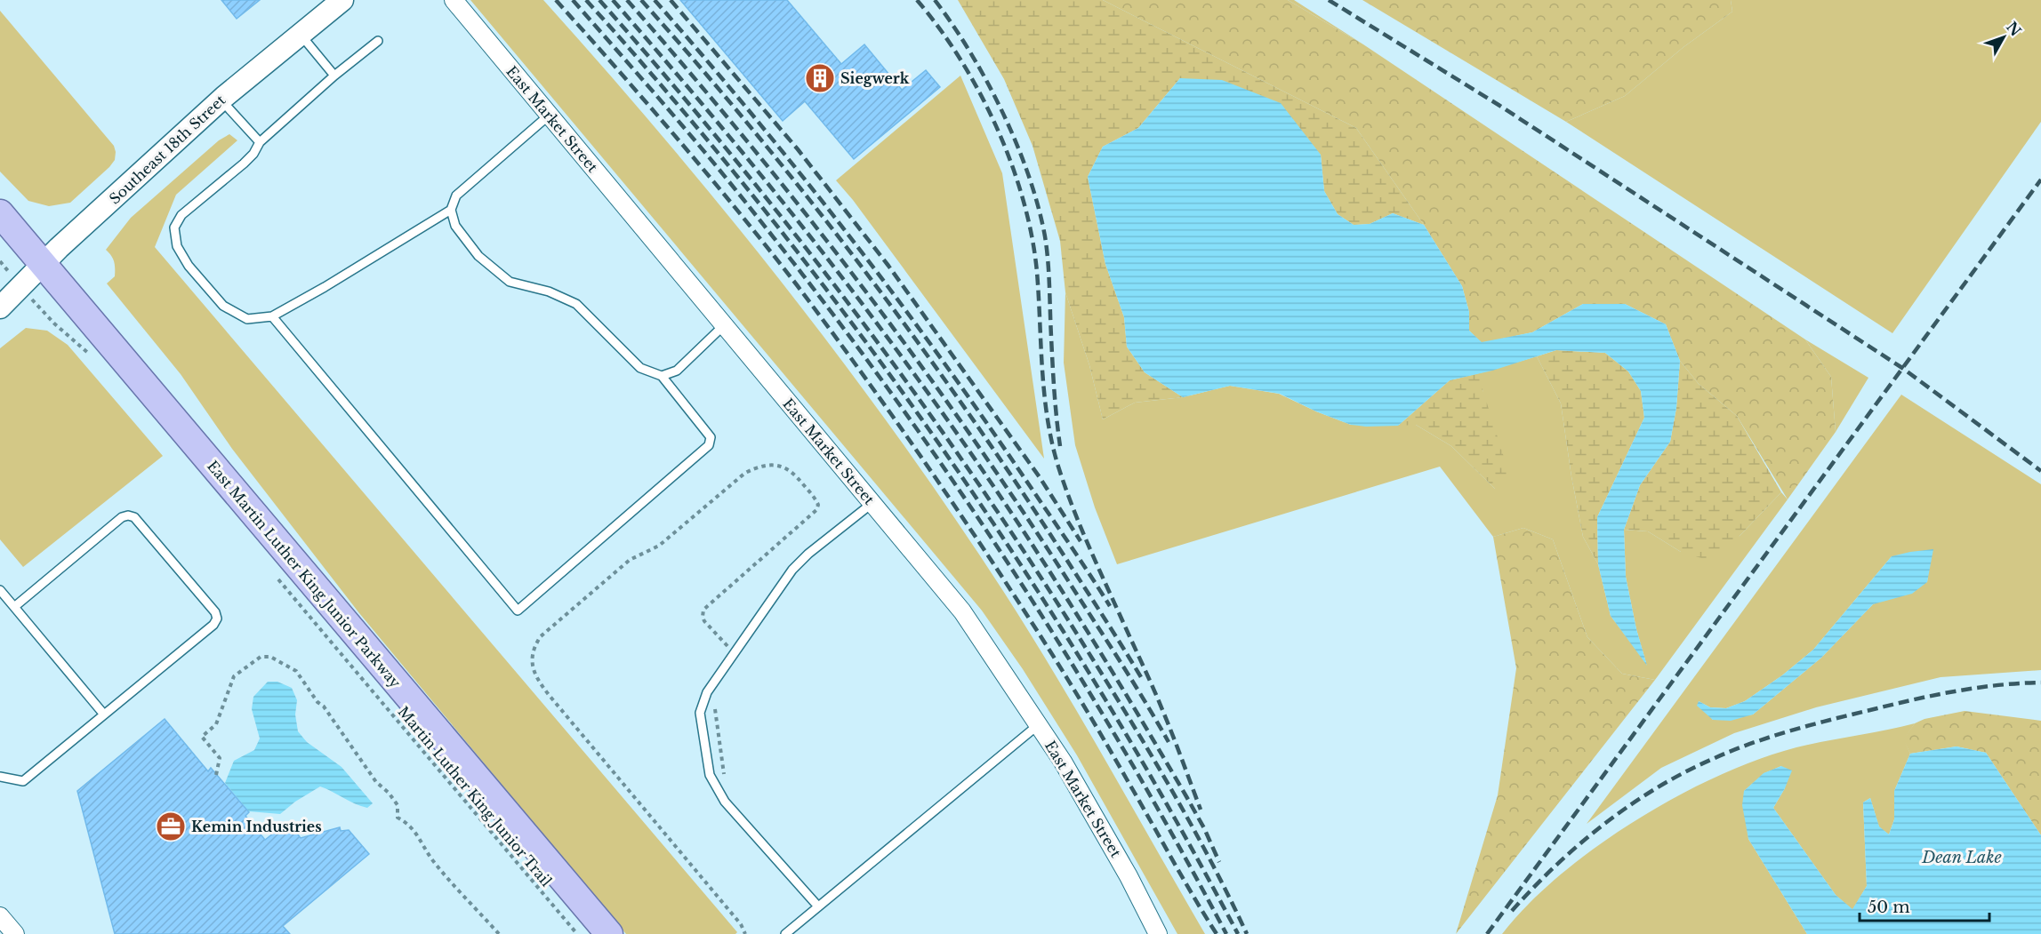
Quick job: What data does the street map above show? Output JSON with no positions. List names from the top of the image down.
{
  "streets": {
    "main road": ["East Martin Luther King Junior Parkway"],
    "street": ["East Market Street", "Southeast 18th Street"],
    "path": ["Martin Luther King Junior Trail"]
  },
  "crossings": [
    ["Southeast 18th Street", "East Martin Luther King Junior Parkway"]
  ],
  "water": ["Dean Lake"],
  "places": {
    "building": ["Siegwerk"],
    "office": ["Kemin Industries"]
  },
  "scale_bar": "50 m",
  "north": "top right"
}
